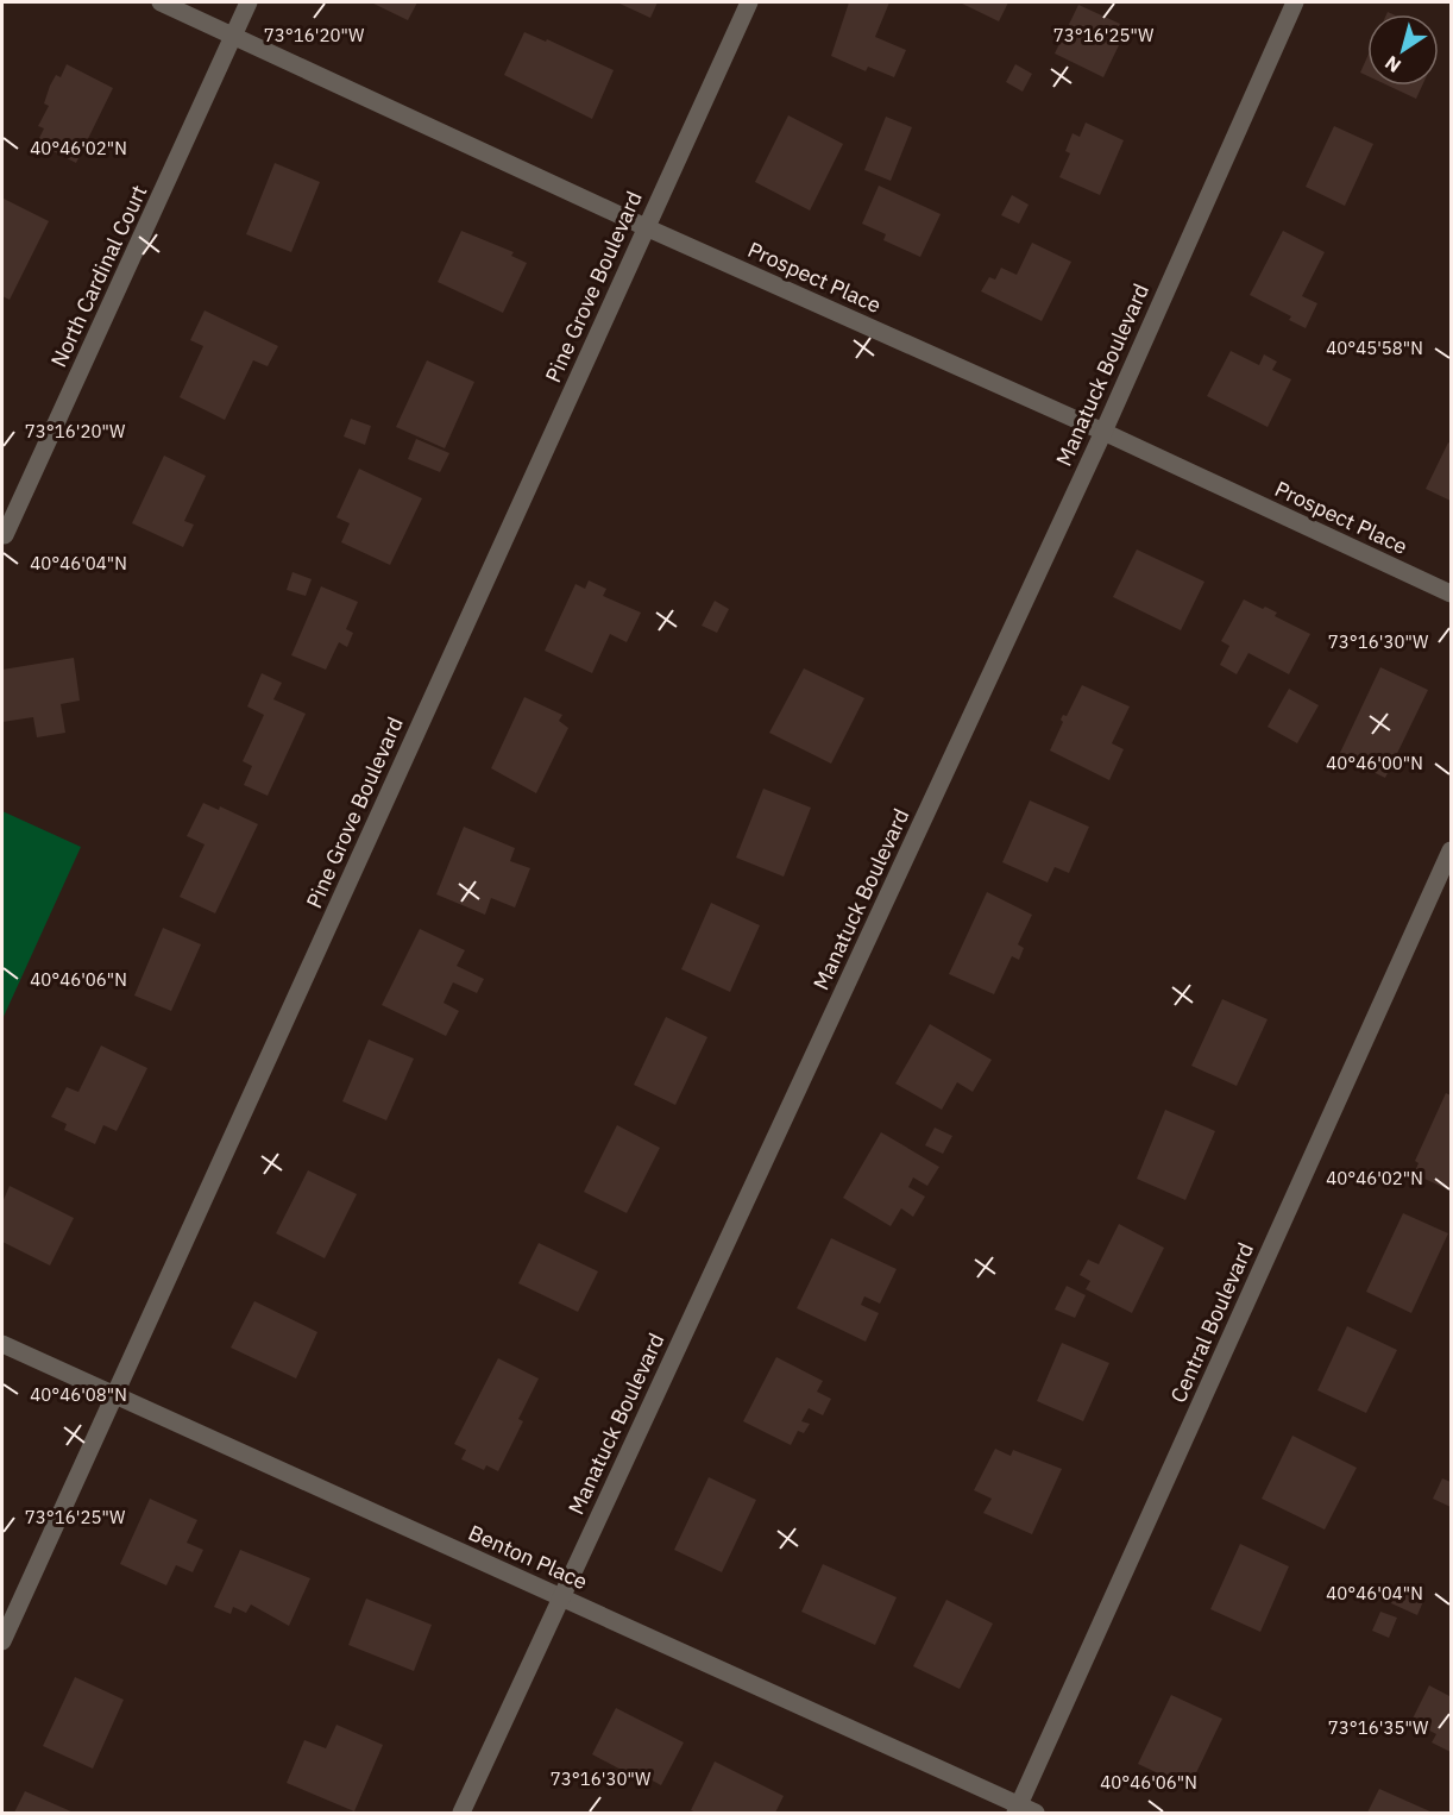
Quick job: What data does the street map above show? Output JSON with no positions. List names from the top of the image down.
{
  "streets": {
    "street": [
      "North Cardinal Court",
      "Prospect Place",
      "Pine Grove Boulevard",
      "Manatuck Boulevard",
      "Central Boulevard",
      "Benton Place"
    ]
  },
  "crossings": [
    ["North Cardinal Court", "Prospect Place"],
    ["Prospect Place", "Pine Grove Boulevard"],
    ["Prospect Place", "Manatuck Boulevard"],
    ["Pine Grove Boulevard", "Benton Place"],
    ["Manatuck Boulevard", "Benton Place"],
    ["Central Boulevard", "Benton Place"]
  ],
  "north": "bottom left",
  "coordinates": [
    "73°16'25\"W",
    "73°16'20\"W",
    "40°46'02\"N",
    "40°45'58\"N",
    "40°46'04\"N",
    "73°16'30\"W",
    "40°46'00\"N",
    "40°46'06\"N",
    "40°46'08\"N",
    "73°16'35\"W"
  ]
}
